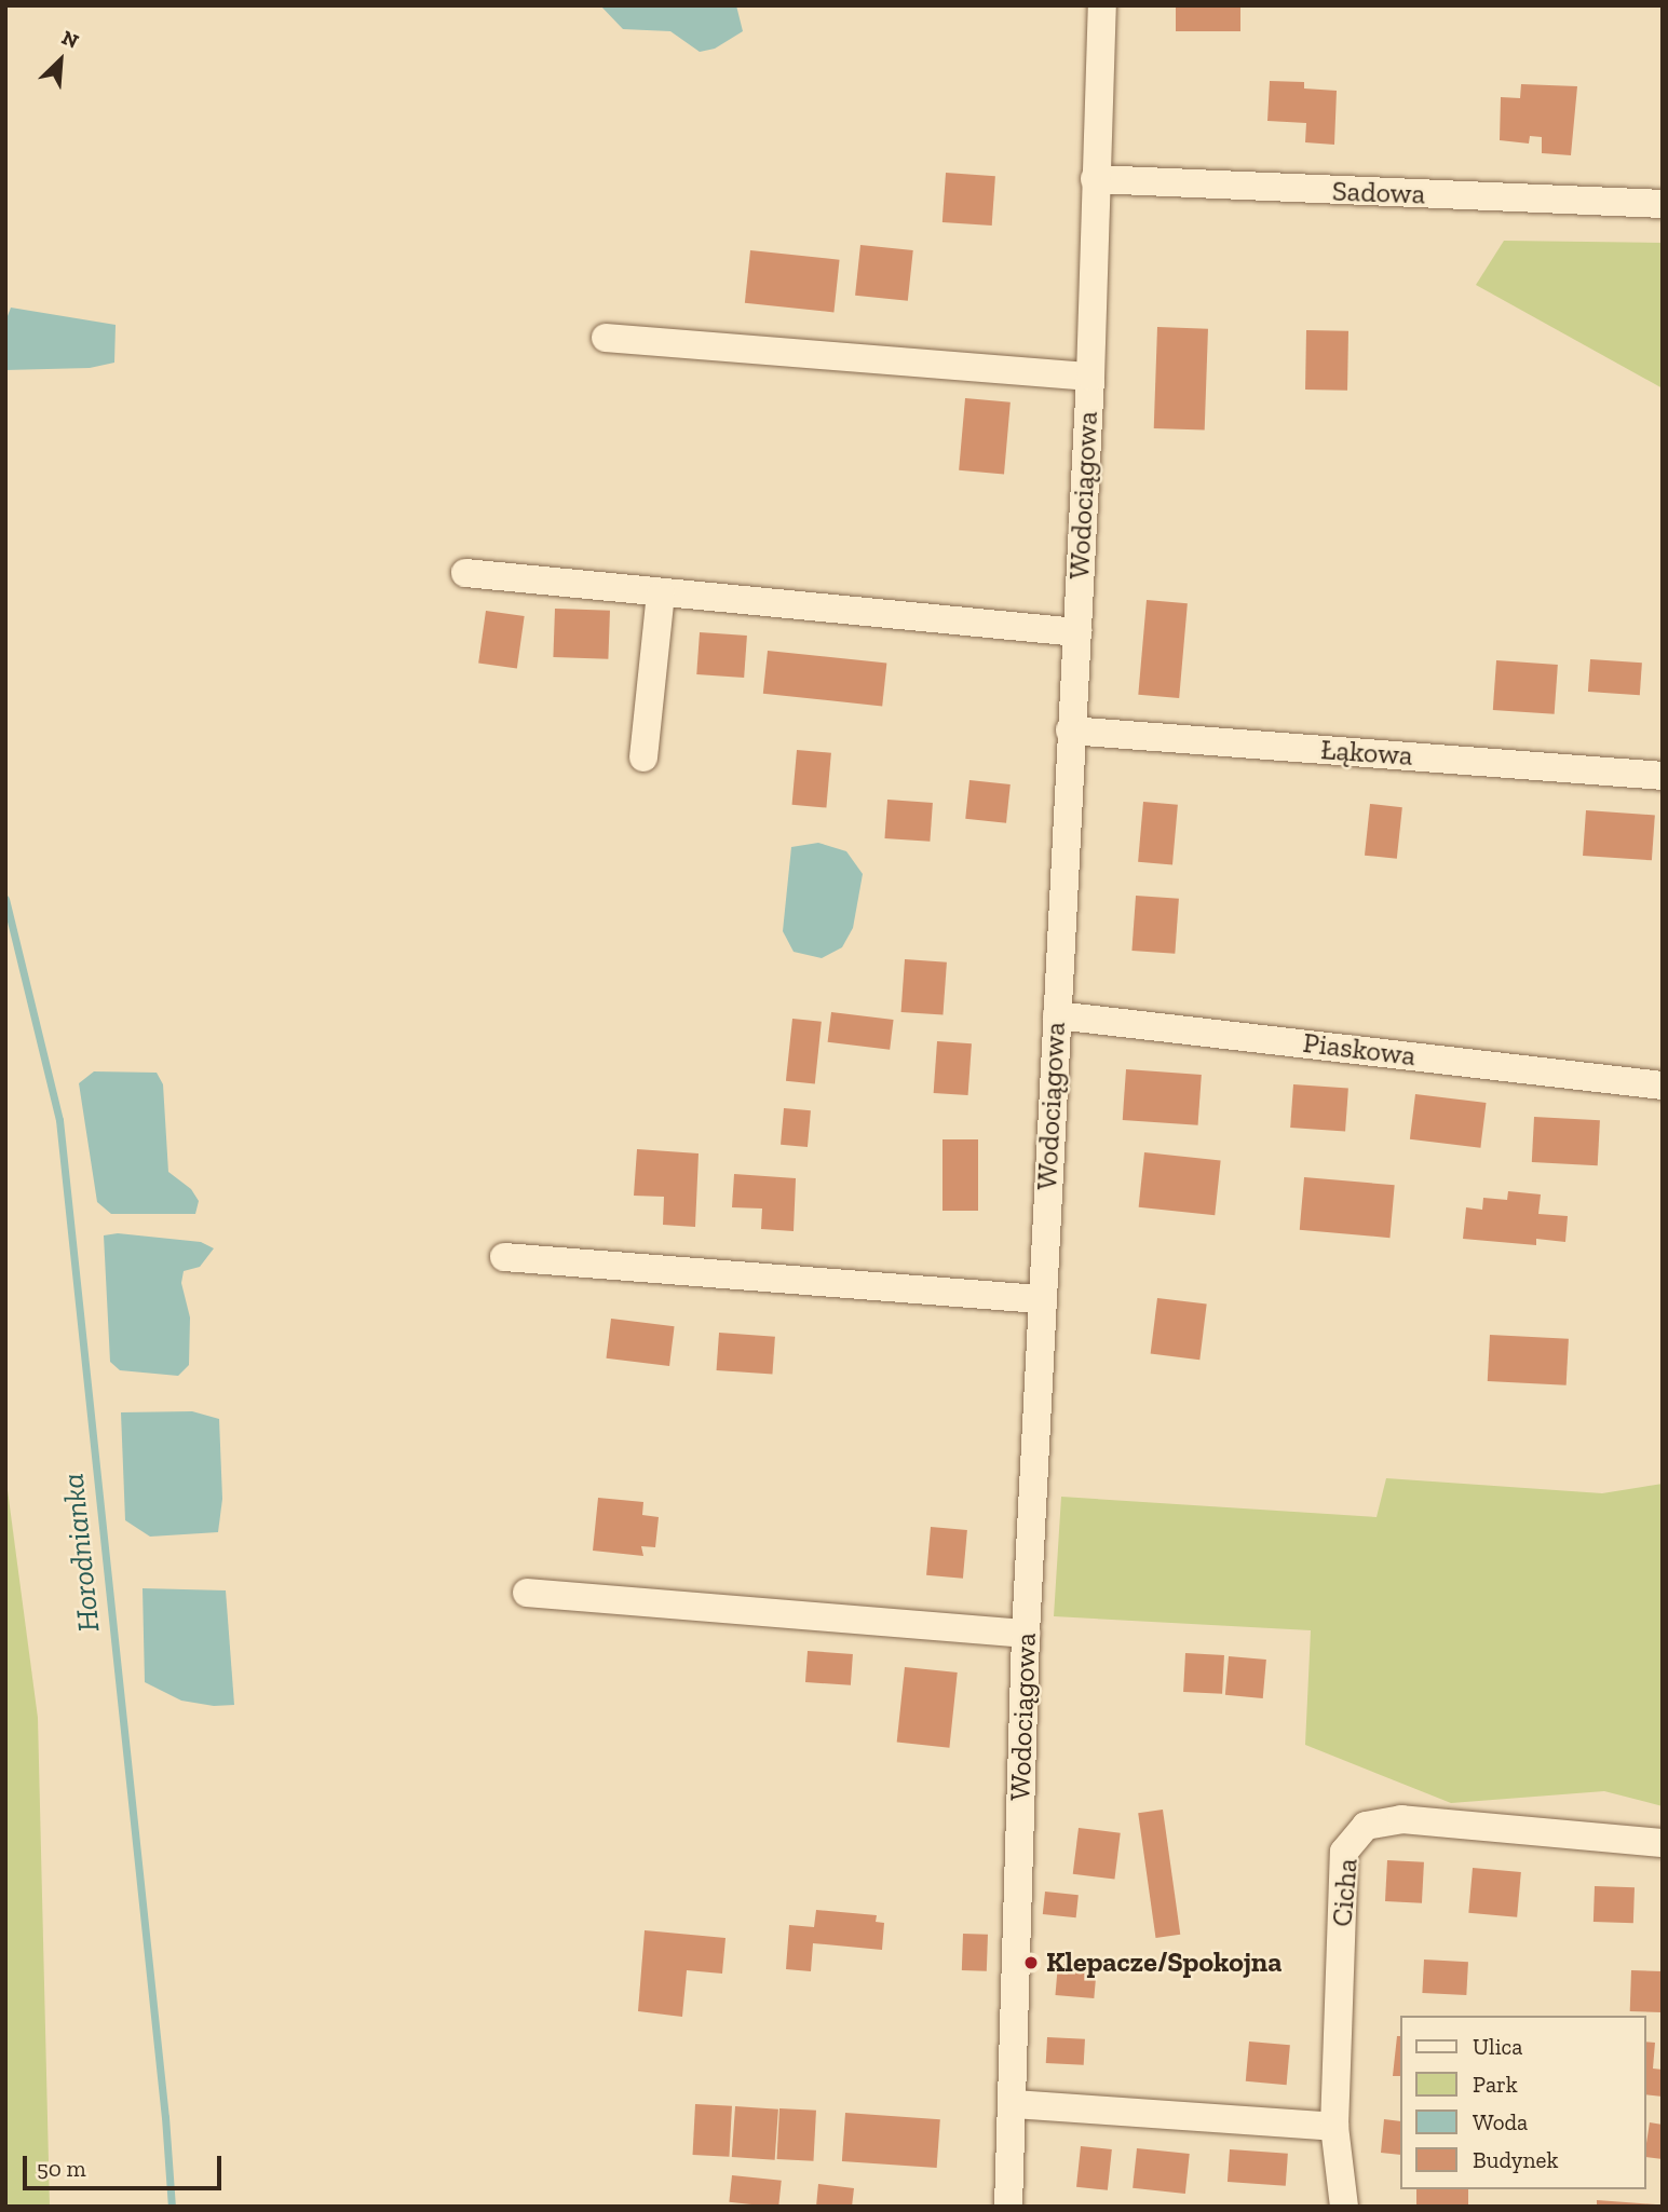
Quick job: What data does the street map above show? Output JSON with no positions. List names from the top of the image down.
{
  "streets": {
    "street": [
      "Sadowa",
      "Wodociągowa",
      "Łąkowa",
      "Piaskowa",
      "Cicha"
    ]
  },
  "crossings": [
    ["Sadowa", "Wodociągowa"],
    ["Wodociągowa", "Łąkowa"],
    ["Wodociągowa", "Piaskowa"]
  ],
  "water": ["Horodnianka"],
  "places": ["Klepacze/Spokojna"],
  "legend": [
    "Ulica",
    "Park",
    "Woda",
    "Budynek"
  ],
  "scale_bar": "50 m",
  "north": "top right"
}
